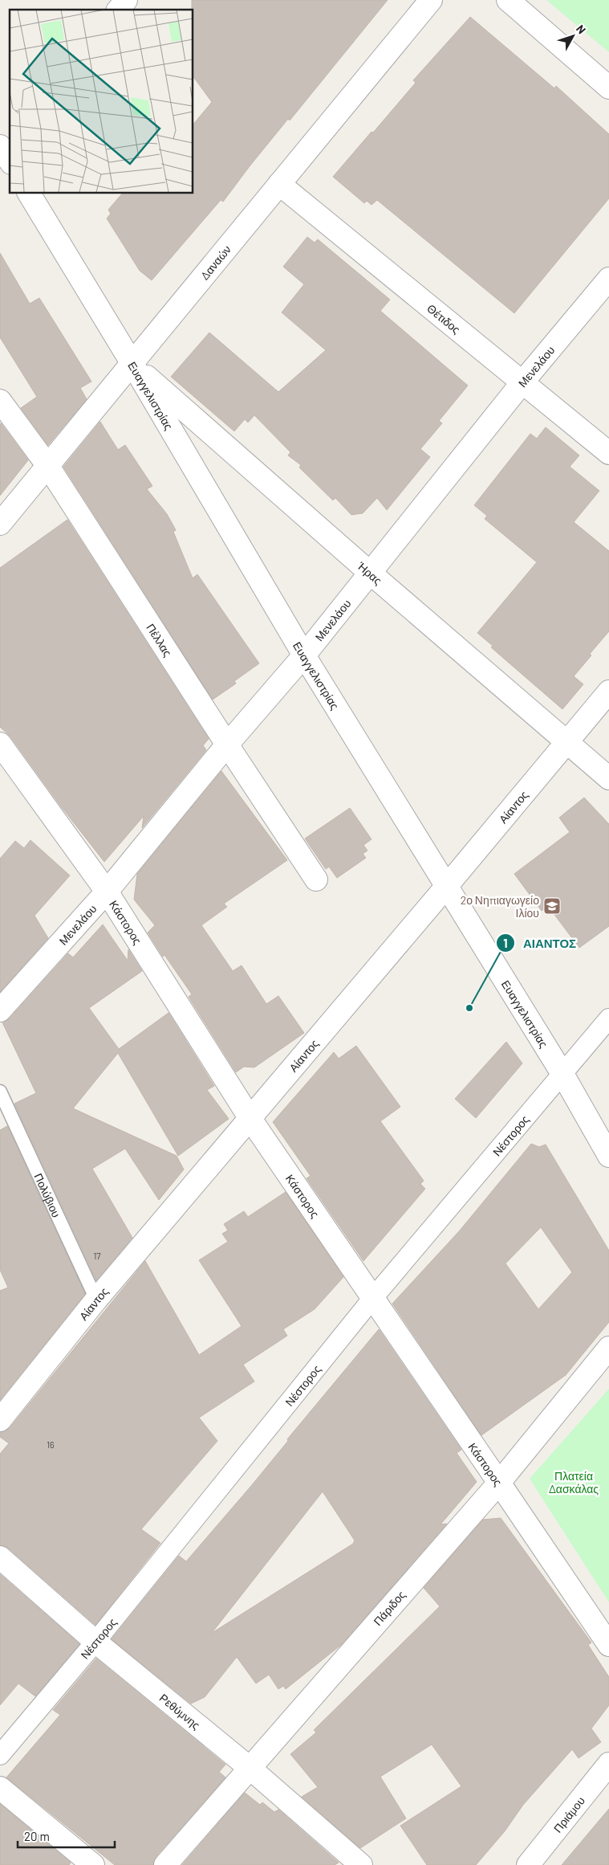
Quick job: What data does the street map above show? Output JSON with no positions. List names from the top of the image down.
{
  "streets": {
    "street": [
      "Δαναών",
      "Θέτιδος",
      "Μενελάου",
      "Ευαγγελιστρίας",
      "Ήρας",
      "Πέλλας",
      "Αίαντος",
      "Κάστορος",
      "Νέστορος",
      "Πάριδος",
      "Ρεθύμνης",
      "Πριάμου"
    ],
    "lane": ["Πολύβιου"]
  },
  "crossings": [
    ["Δαναών", "Θέτιδος"],
    ["Δαναών", "Ευαγγελιστρίας"],
    ["Δαναών", "Ήρας"],
    ["Δαναών", "Πέλλας"],
    ["Θέτιδος", "Μενελάου"],
    ["Μενελάου", "Ευαγγελιστρίας"],
    ["Μενελάου", "Ήρας"],
    ["Μενελάου", "Πέλλας"],
    ["Μενελάου", "Κάστορος"],
    ["Ευαγγελιστρίας", "Ήρας"],
    ["Ευαγγελιστρίας", "Αίαντος"],
    ["Ευαγγελιστρίας", "Νέστορος"],
    ["Ήρας", "Αίαντος"],
    ["Αίαντος", "Κάστορος"],
    ["Αίαντος", "Πολύβιου"],
    ["Κάστορος", "Νέστορος"],
    ["Κάστορος", "Πάριδος"],
    ["Νέστορος", "Ρεθύμνης"],
    ["Πάριδος", "Ρεθύμνης"]
  ],
  "parks": ["Πλατεία Δασκάλας"],
  "places": {
    "school or university": ["2ο Νηπιαγωγείο Ιλίου"],
    "other": ["ΑΙΑΝΤΟΣ"]
  },
  "house_numbers": ["17", "16"],
  "scale_bar": "20 m",
  "north": "top right"
}
